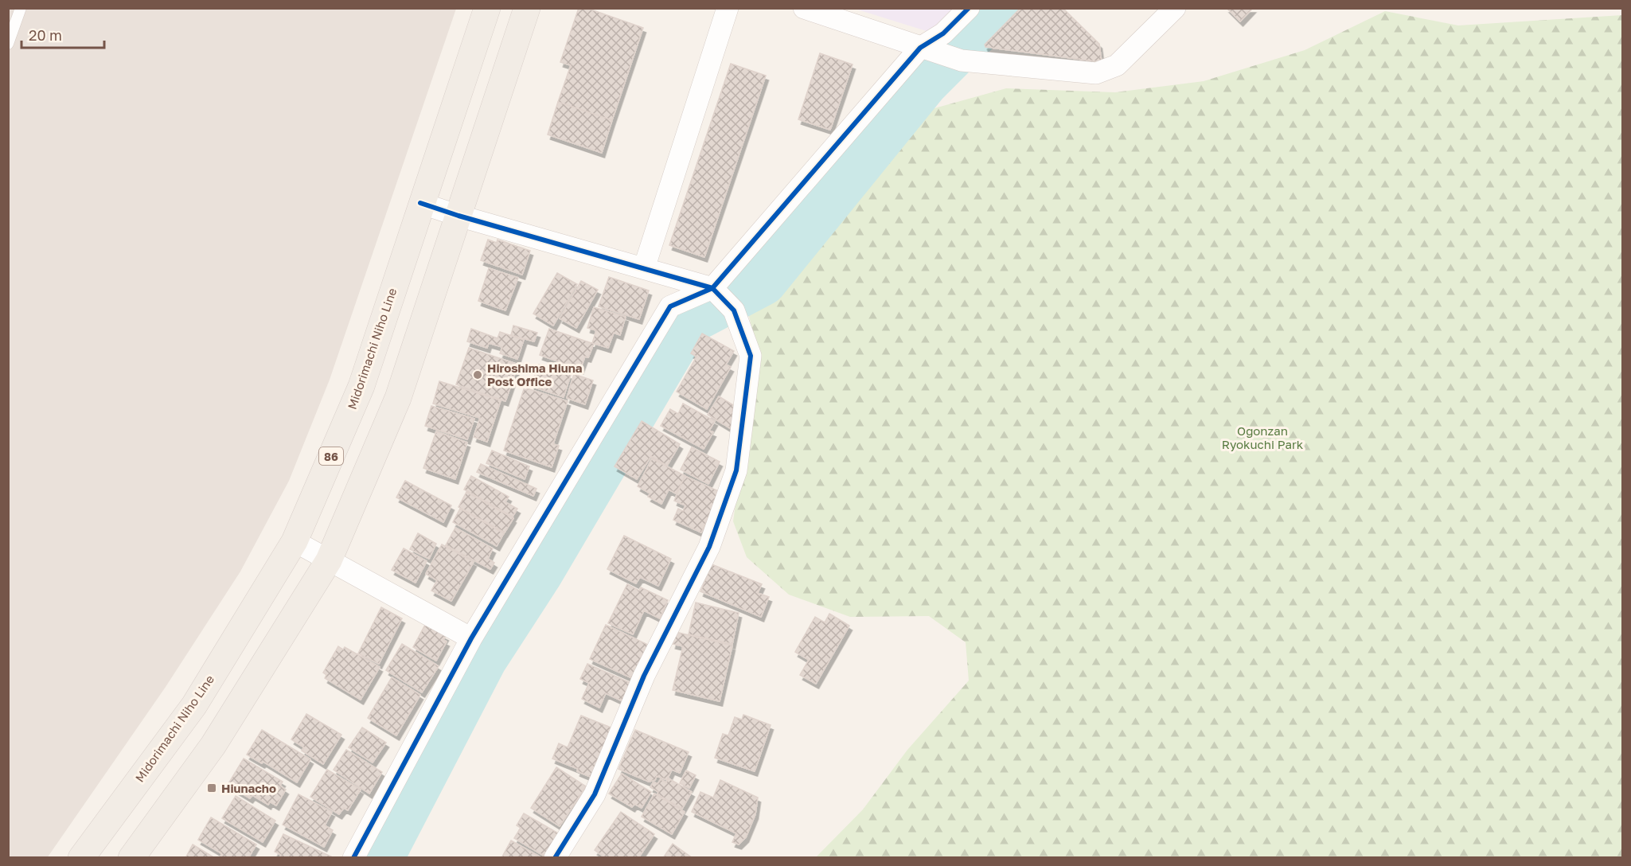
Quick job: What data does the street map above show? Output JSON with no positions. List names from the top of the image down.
{
  "streets": {
    "main road": ["Midorimachi Niho Line", "86"]
  },
  "parks": ["Ogonzan Ryokuchi Park"],
  "places": {
    "other": ["Hiroshima Hiuna Post Office"],
    "transit": ["Hiunacho"]
  },
  "scale_bar": "20 m"
}
